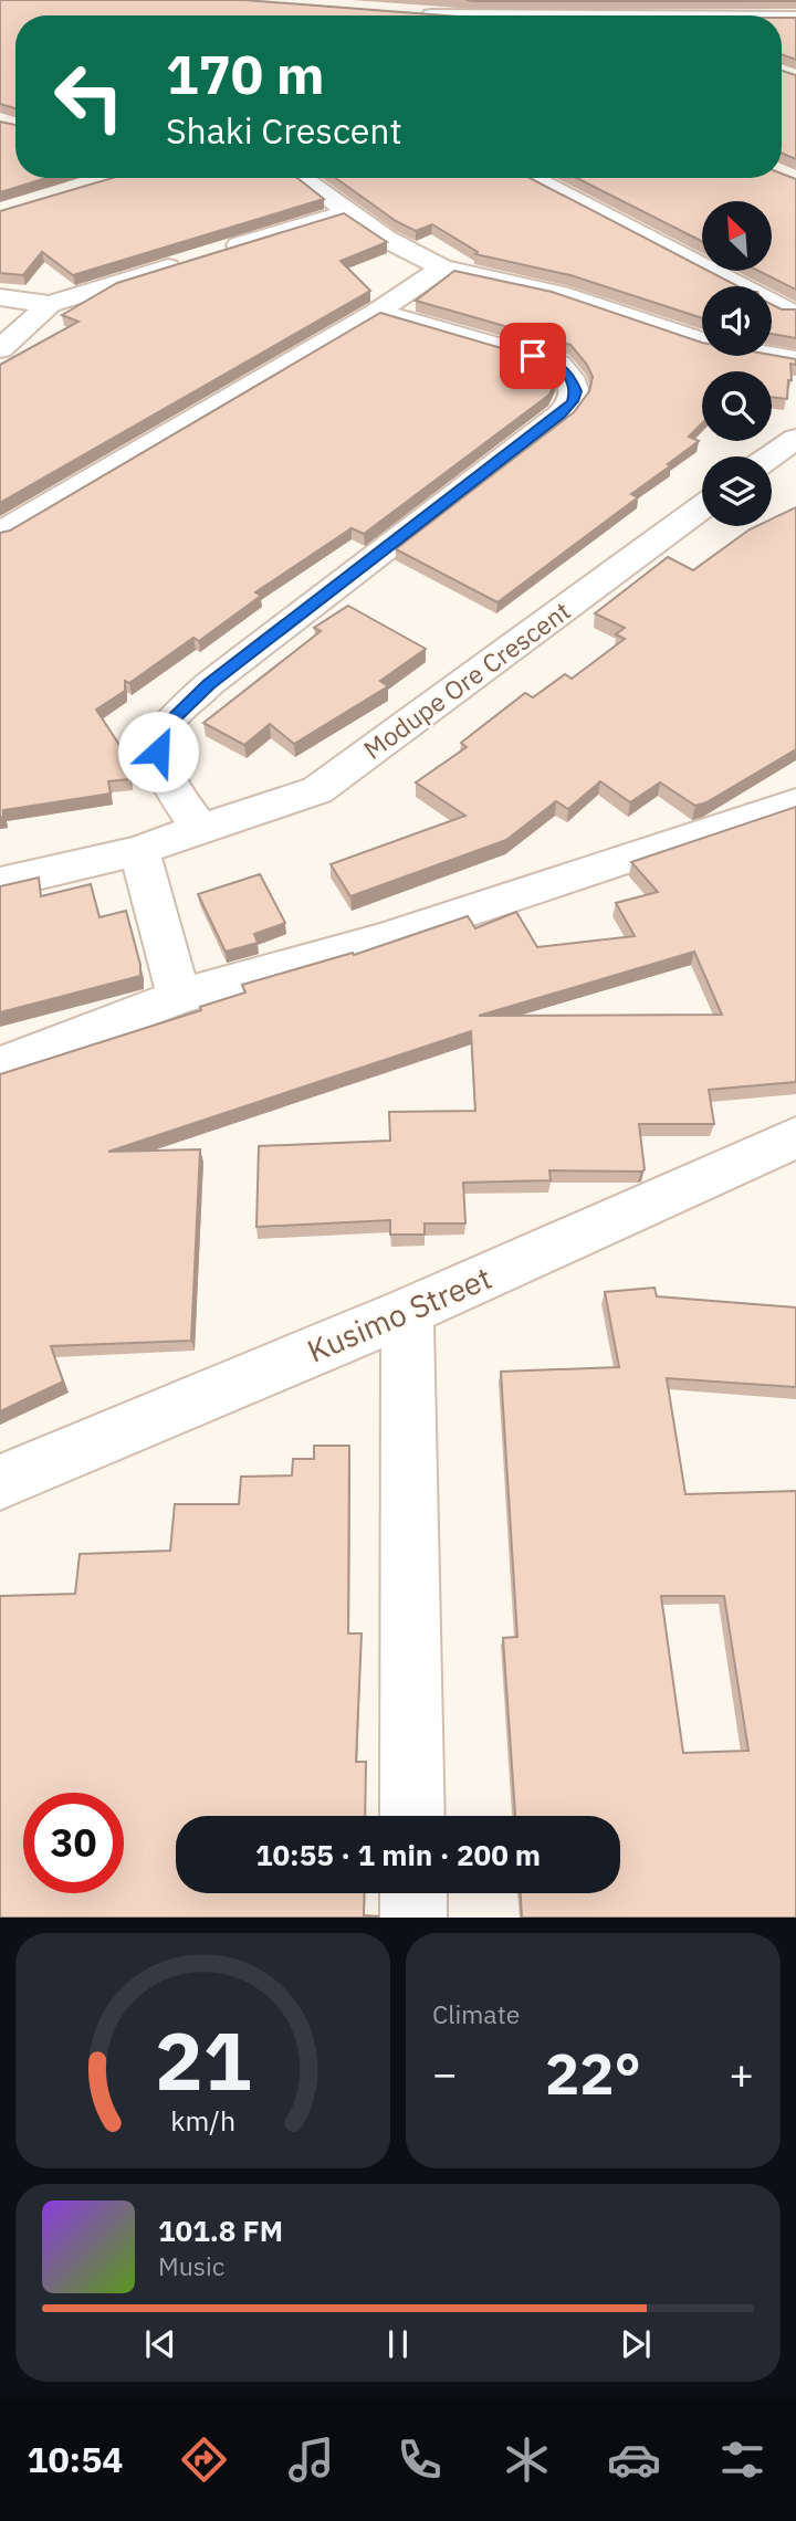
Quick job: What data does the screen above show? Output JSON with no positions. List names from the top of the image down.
{
  "streets": {
    "street": ["Modupe Ore Crescent", "Kusimo Street"]
  },
  "north": "top left",
  "page": {
    "turn": ["170 m", "Shaki Crescent"],
    "limit": "30",
    "trip": "10:55 · 1 min · 200 m",
    "tile": "Climate",
    "heat": ["−", "22°", "+"],
    "song": ["101.8 FM", "Music"],
    "tabs": "10:54",
    "gauge": ["21", "km/h"]
  }
}
